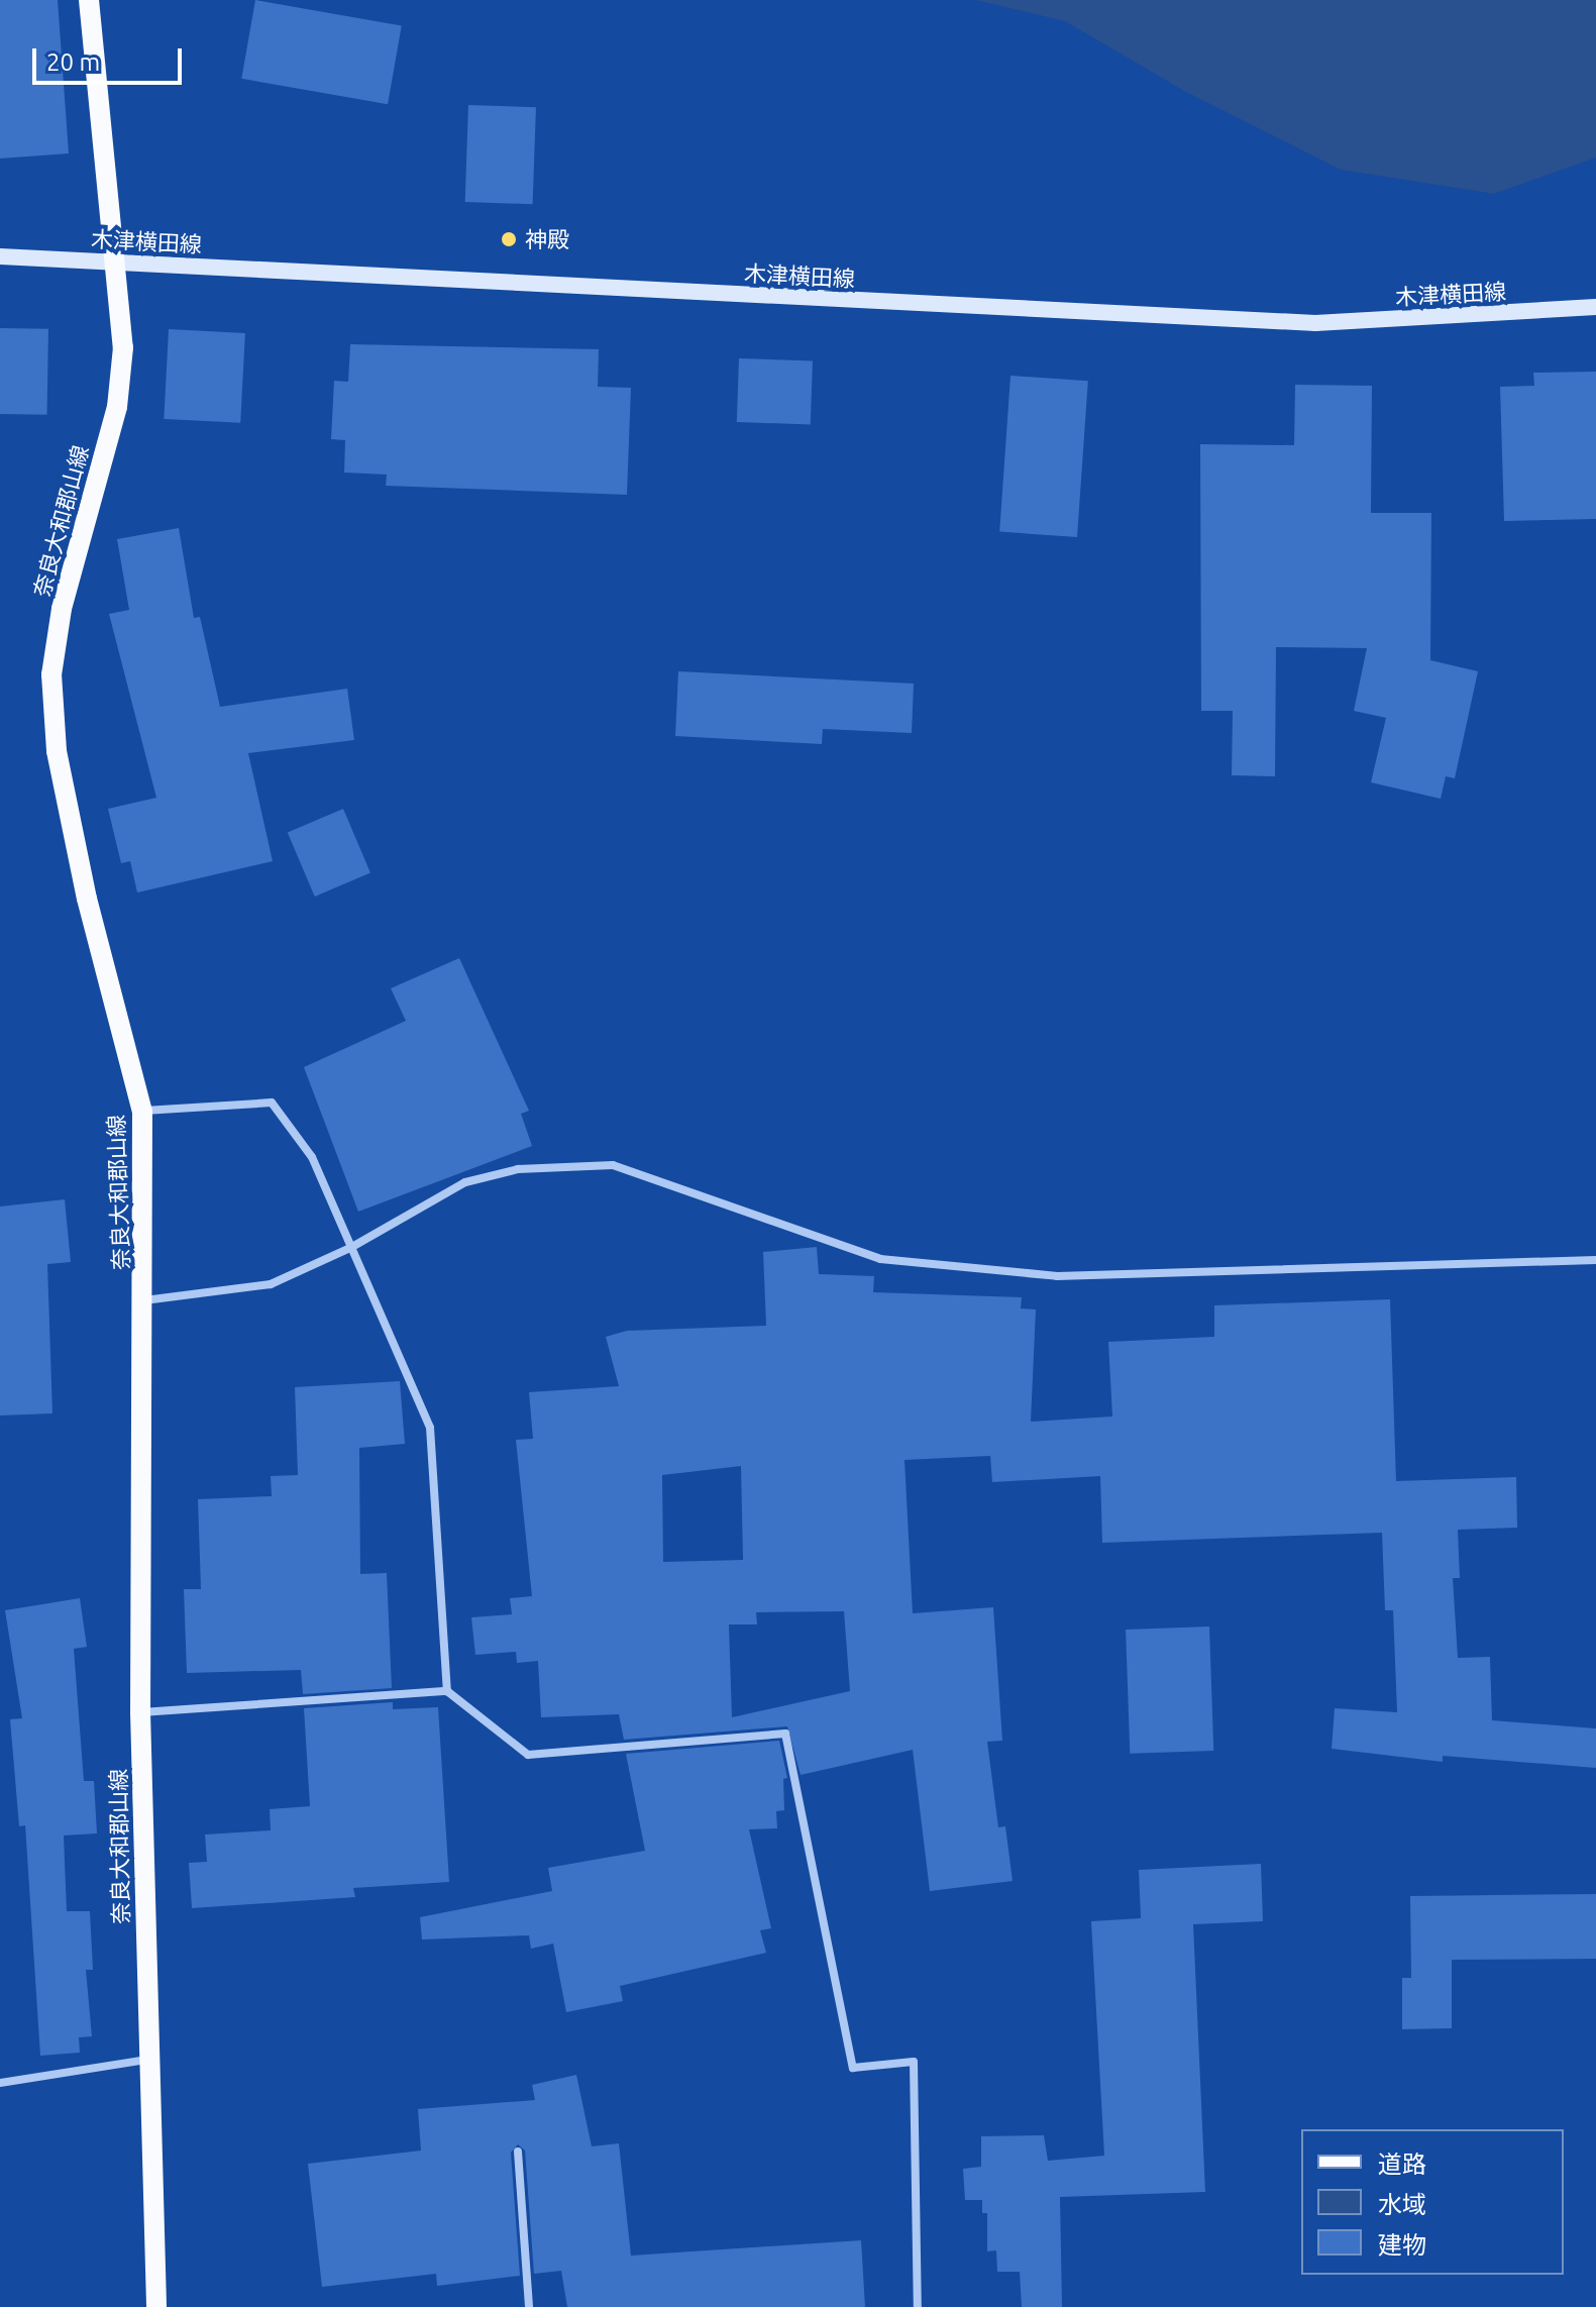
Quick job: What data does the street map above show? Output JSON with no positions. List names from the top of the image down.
{
  "streets": {
    "main road": ["木津横田線", "奈良大和郡山線"]
  },
  "crossings": [
    ["木津横田線", "奈良大和郡山線"]
  ],
  "places": ["神殿"],
  "legend": ["道路", "水域", "建物"],
  "scale_bar": "20 m"
}
